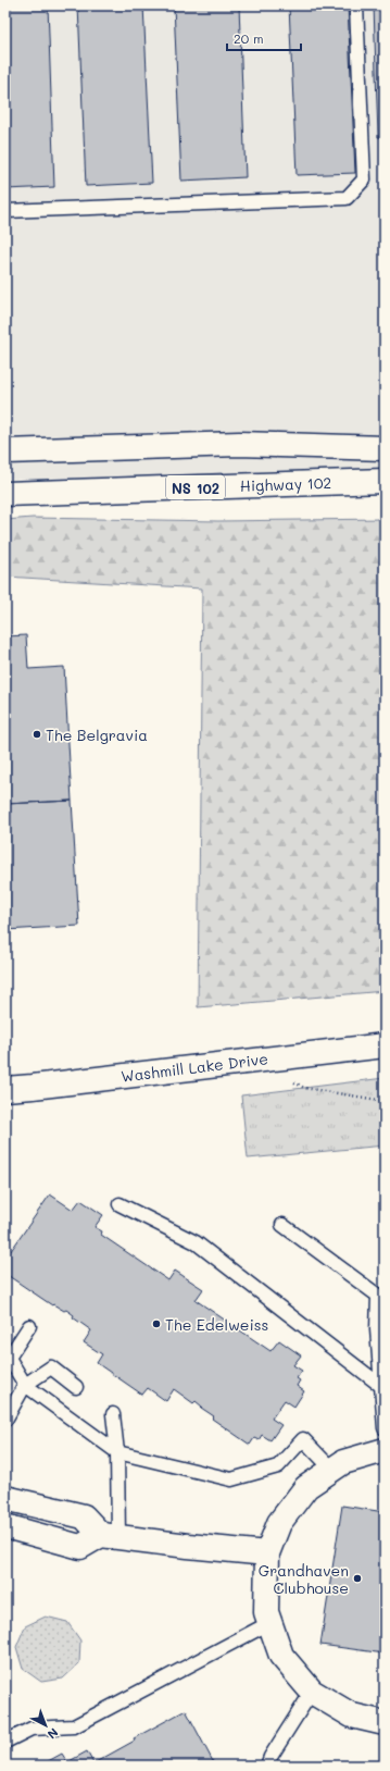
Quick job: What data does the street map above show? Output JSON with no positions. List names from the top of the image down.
{
  "streets": {
    "main road": ["Highway 102", "NS 102", "Washmill Lake Drive"]
  },
  "places": ["The Belgravia", "The Edelweiss", "Grandhaven Clubhouse"],
  "scale_bar": "20 m",
  "north": "bottom right"
}
